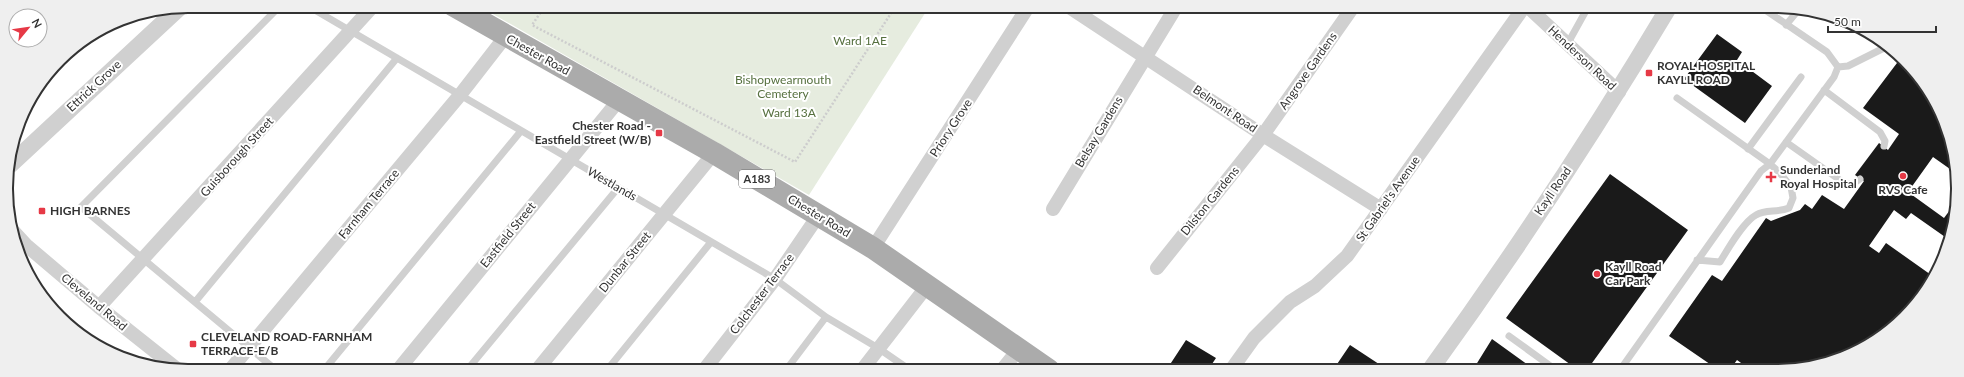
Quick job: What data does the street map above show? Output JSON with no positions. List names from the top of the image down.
{
  "streets": {
    "main road": ["Chester Road", "A183"],
    "street": [
      "Henderson Road",
      "Angrove Gardens",
      "Ettrick Grove",
      "Belmont Road",
      "Priory Grove",
      "Belsay Gardens",
      "Guisborough Street",
      "Kayll Road",
      "St Gabriel's Avenue",
      "Dilston Gardens",
      "Farnham Terrace",
      "Eastfield Street",
      "Dunbar Street",
      "Colchester Terrace",
      "Cleveland Road"
    ],
    "lane": ["Westlands"]
  },
  "crossings": [
    ["Chester Road", "Priory Grove"],
    ["Chester Road", "Farnham Terrace"],
    ["Chester Road", "Eastfield Street"],
    ["Chester Road", "Dunbar Street"],
    ["Chester Road", "Colchester Terrace"],
    ["Henderson Road", "Kayll Road"],
    ["Angrove Gardens", "Belmont Road"],
    ["Angrove Gardens", "Dilston Gardens"],
    ["Belmont Road", "Belsay Gardens"],
    ["Belmont Road", "St Gabriel's Avenue"],
    ["Belmont Road", "Dilston Gardens"],
    ["Guisborough Street", "Westlands"],
    ["Guisborough Street", "Cleveland Road"],
    ["Westlands", "Farnham Terrace"],
    ["Westlands", "Eastfield Street"],
    ["Westlands", "Dunbar Street"],
    ["Westlands", "Colchester Terrace"]
  ],
  "parks": ["Ward 1AE", "Bishopwearmouth Cemetery", "Ward 13A"],
  "places": {
    "transit": [
      "ROYAL HOSPITAL KAYLL ROAD",
      "Chester Road - Eastfield Street (W/B)",
      "HIGH BARNES",
      "CLEVELAND ROAD-FARNHAM TERRACE-E/B"
    ],
    "other": ["RVS Cafe", "Kayll Road Car Park"],
    "health": ["Sunderland Royal Hospital"]
  },
  "scale_bar": "50 m",
  "north": "top right"
}
